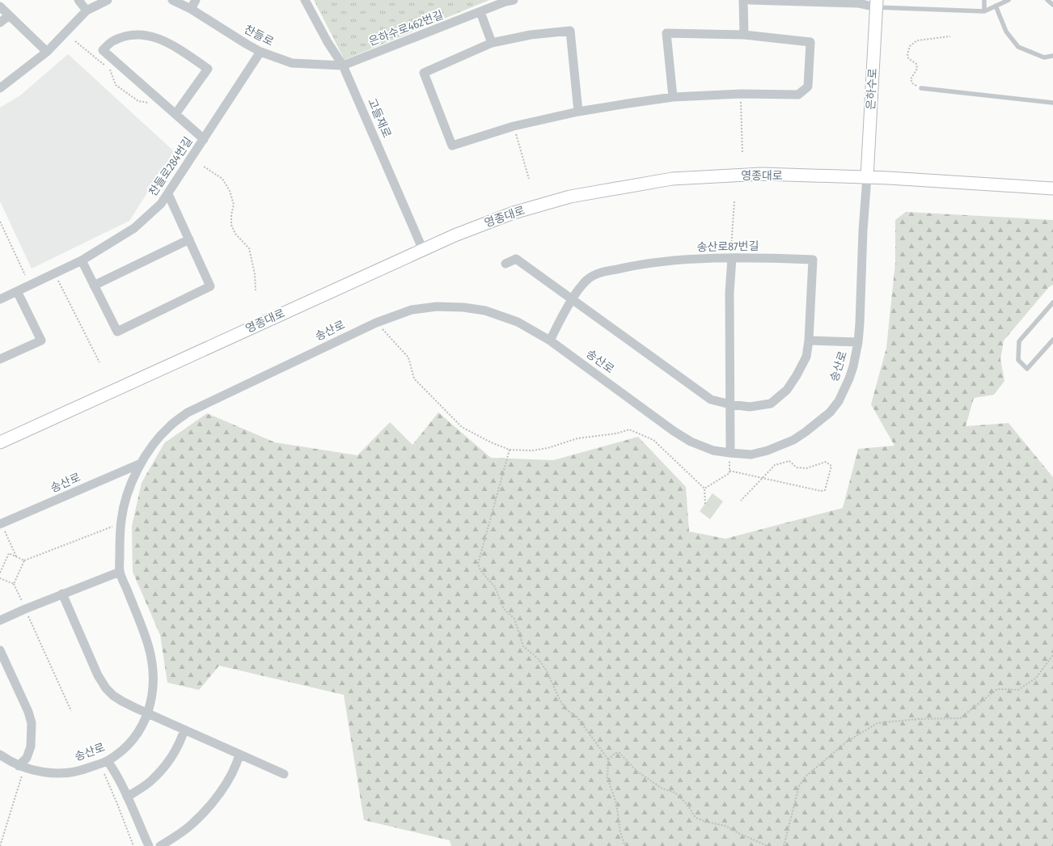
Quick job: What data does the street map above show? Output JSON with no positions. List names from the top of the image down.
{
  "streets": {
    "street": [
      "은하수로462번길",
      "찬들로",
      "은하수로",
      "고들재로",
      "찬들로284번길",
      "영종대로",
      "송산로87번길",
      "송산로"
    ]
  },
  "crossings": [
    ["은하수로462번길", "찬들로"],
    ["은하수로462번길", "고들재로"],
    ["찬들로", "고들재로"],
    ["찬들로", "찬들로284번길"],
    ["은하수로", "영종대로"],
    ["은하수로", "송산로"],
    ["고들재로", "영종대로"],
    ["영종대로", "송산로"],
    ["송산로87번길", "송산로"]
  ]
}
